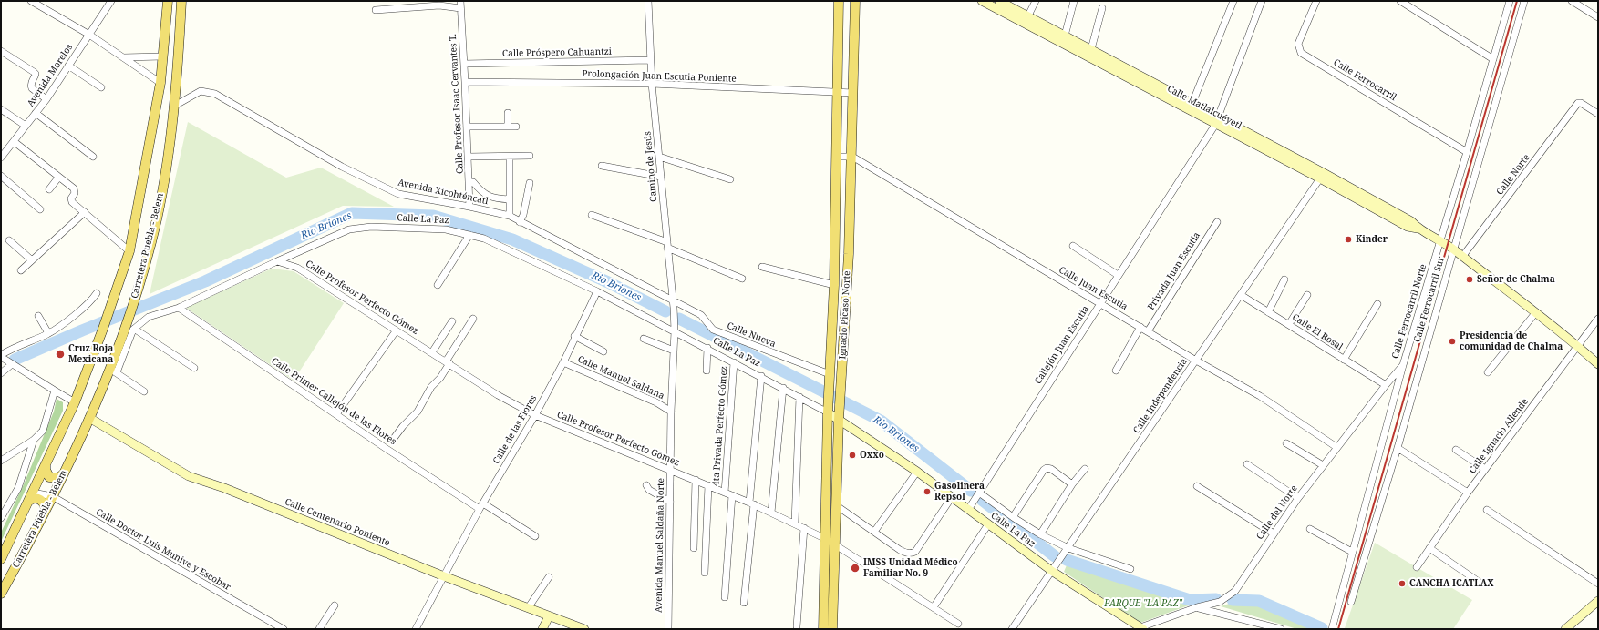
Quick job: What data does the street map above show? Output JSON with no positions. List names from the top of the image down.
{
  "streets": {
    "main road": [
      "Calle Matlalcuéyetl",
      "Calle La Paz",
      "Carretera Puebla - Belem",
      "Ignacio Picaso Norte",
      "Calle Centenario Poniente"
    ],
    "street": [
      "Calle Próspero Cahuantzi",
      "Avenida Morelos",
      "Prolongación Juan Escutia Poniente",
      "Calle Ferrocarril",
      "Calle Profesor Isaac Cervantes T.",
      "Camino de Jesús",
      "Calle Norte",
      "Avenida Xicohténcatl",
      "Privada Juan Escutia",
      "Calle Juan Escutia",
      "Calle Profesor Perfecto Gómez",
      "Calle Ferrocarril Sur",
      "Calle Ferrocarril Norte",
      "Calle El Rosal",
      "Calle Nueva",
      "Callejón Juan Escutia",
      "Calle Manuel Saldana",
      "Calle Independencia",
      "Calle Primer Callejón de las Flores",
      "4ta Privada Perfecto Gómez",
      "Calle de las Flores",
      "Calle Ignacio Allende",
      "Calle del Norte",
      "Avenida Manuel Saldaña Norte",
      "Calle Doctor Luis Munive y Escobar"
    ]
  },
  "crossings": [
    ["Calle Próspero Cahuantzi", "Calle Profesor Isaac Cervantes T."],
    ["Calle Próspero Cahuantzi", "Camino de Jesús"],
    ["Prolongación Juan Escutia Poniente", "Calle Profesor Isaac Cervantes T."],
    ["Prolongación Juan Escutia Poniente", "Camino de Jesús"],
    ["Prolongación Juan Escutia Poniente", "Ignacio Picaso Norte"],
    ["Calle Ferrocarril", "Calle Ferrocarril Norte"],
    ["Calle Profesor Isaac Cervantes T.", "Avenida Xicohténcatl"],
    ["Calle Matlalcuéyetl", "Calle Norte"],
    ["Calle Matlalcuéyetl", "Calle Ferrocarril Sur"],
    ["Calle Matlalcuéyetl", "Calle Ferrocarril Norte"],
    ["Calle Matlalcuéyetl", "Callejón Juan Escutia"],
    ["Calle Matlalcuéyetl", "Calle Independencia"],
    ["Calle Matlalcuéyetl", "Calle Ignacio Allende"],
    ["Camino de Jesús", "Avenida Xicohténcatl"],
    ["Camino de Jesús", "Calle La Paz"],
    ["Camino de Jesús", "Calle Nueva"],
    ["Camino de Jesús", "Avenida Manuel Saldaña Norte"],
    ["Avenida Xicohténcatl", "Carretera Puebla - Belem"],
    ["Avenida Xicohténcatl", "Calle Nueva"],
    ["Calle La Paz", "Carretera Puebla - Belem"],
    ["Calle La Paz", "Calle Profesor Perfecto Gómez"],
    ["Calle La Paz", "Ignacio Picaso Norte"],
    ["Calle La Paz", "Callejón Juan Escutia"],
    ["Calle La Paz", "Calle Independencia"],
    ["Calle La Paz", "Calle Primer Callejón de las Flores"],
    ["Calle La Paz", "4ta Privada Perfecto Gómez"],
    ["Calle La Paz", "Calle de las Flores"],
    ["Calle La Paz", "Calle del Norte"],
    ["Calle La Paz", "Avenida Manuel Saldaña Norte"],
    ["Carretera Puebla - Belem", "Calle Centenario Poniente"],
    ["Carretera Puebla - Belem", "Calle Doctor Luis Munive y Escobar"],
    ["Privada Juan Escutia", "Calle Juan Escutia"],
    ["Calle Juan Escutia", "Ignacio Picaso Norte"],
    ["Calle Juan Escutia", "Callejón Juan Escutia"],
    ["Calle Juan Escutia", "Calle Independencia"],
    ["Calle Juan Escutia", "Calle del Norte"],
    ["Calle Profesor Perfecto Gómez", "Ignacio Picaso Norte"],
    ["Calle Profesor Perfecto Gómez", "4ta Privada Perfecto Gómez"],
    ["Calle Profesor Perfecto Gómez", "Calle de las Flores"],
    ["Calle Profesor Perfecto Gómez", "Avenida Manuel Saldaña Norte"],
    ["Calle Ferrocarril Norte", "Calle del Norte"],
    ["Ignacio Picaso Norte", "Calle Nueva"],
    ["Calle El Rosal", "Calle Independencia"],
    ["Calle El Rosal", "Calle del Norte"],
    ["Calle Manuel Saldana", "Calle de las Flores"],
    ["Calle Manuel Saldana", "Avenida Manuel Saldaña Norte"],
    ["Calle Primer Callejón de las Flores", "Calle de las Flores"],
    ["Calle de las Flores", "Calle Centenario Poniente"]
  ],
  "water": ["Rio Briones"],
  "parks": ["PARQUE \"LA PAZ\""],
  "places": [
    "Kinder",
    "Señor de Chalma",
    "Presidencia de comunidad de Chalma",
    "Cruz Roja Mexicana",
    "Oxxo",
    "Gasolinera Repsol",
    "IMSS Unidad Médico Familiar No. 9",
    "CANCHA ICATLAX"
  ]
}
